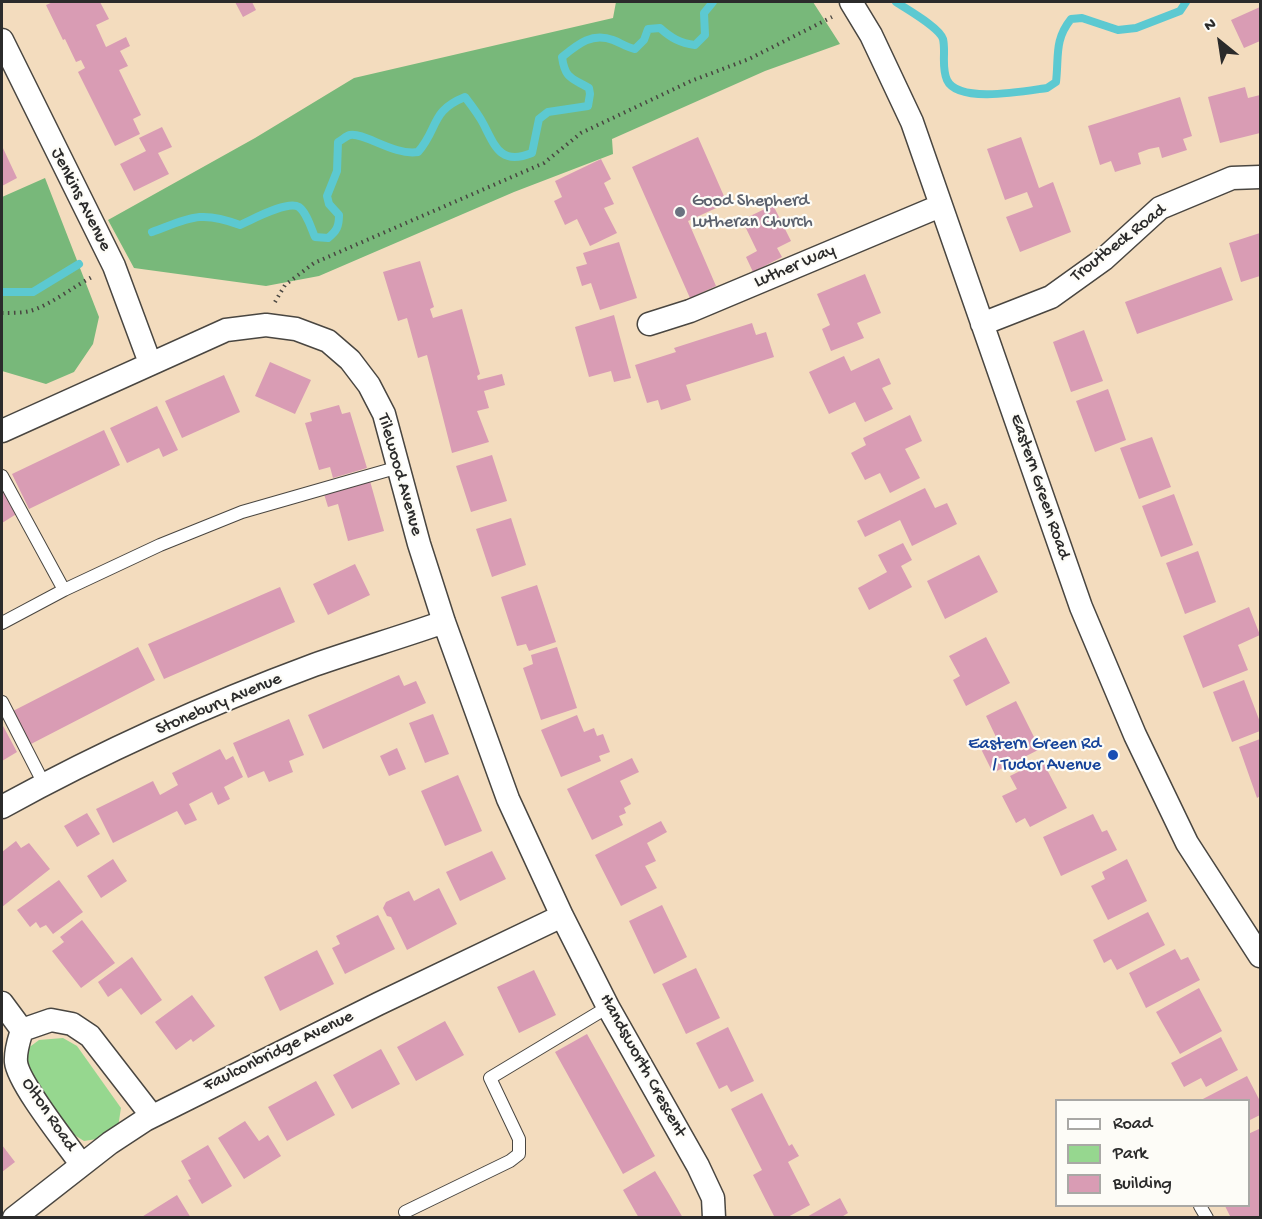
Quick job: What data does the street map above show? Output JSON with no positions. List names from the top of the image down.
{
  "streets": {
    "street": [
      "Jenkins Avenue",
      "Troutbeck Road",
      "Luther Way",
      "Tilewood Avenue",
      "Eastern Green Road",
      "Stonebury Avenue",
      "Faulconbridge Avenue",
      "Handsworth Crescent",
      "Olton Road"
    ]
  },
  "crossings": [
    ["Jenkins Avenue", "Tilewood Avenue"],
    ["Troutbeck Road", "Eastern Green Road"],
    ["Luther Way", "Eastern Green Road"],
    ["Tilewood Avenue", "Stonebury Avenue"],
    ["Tilewood Avenue", "Faulconbridge Avenue"],
    ["Tilewood Avenue", "Handsworth Crescent"],
    ["Faulconbridge Avenue", "Handsworth Crescent"],
    ["Faulconbridge Avenue", "Olton Road"]
  ],
  "places": ["Good Shepherd Lutheran Church", "Eastern Green Rd / Tudor Avenue"],
  "legend": ["Road", "Park", "Building"],
  "north": "top left"
}
